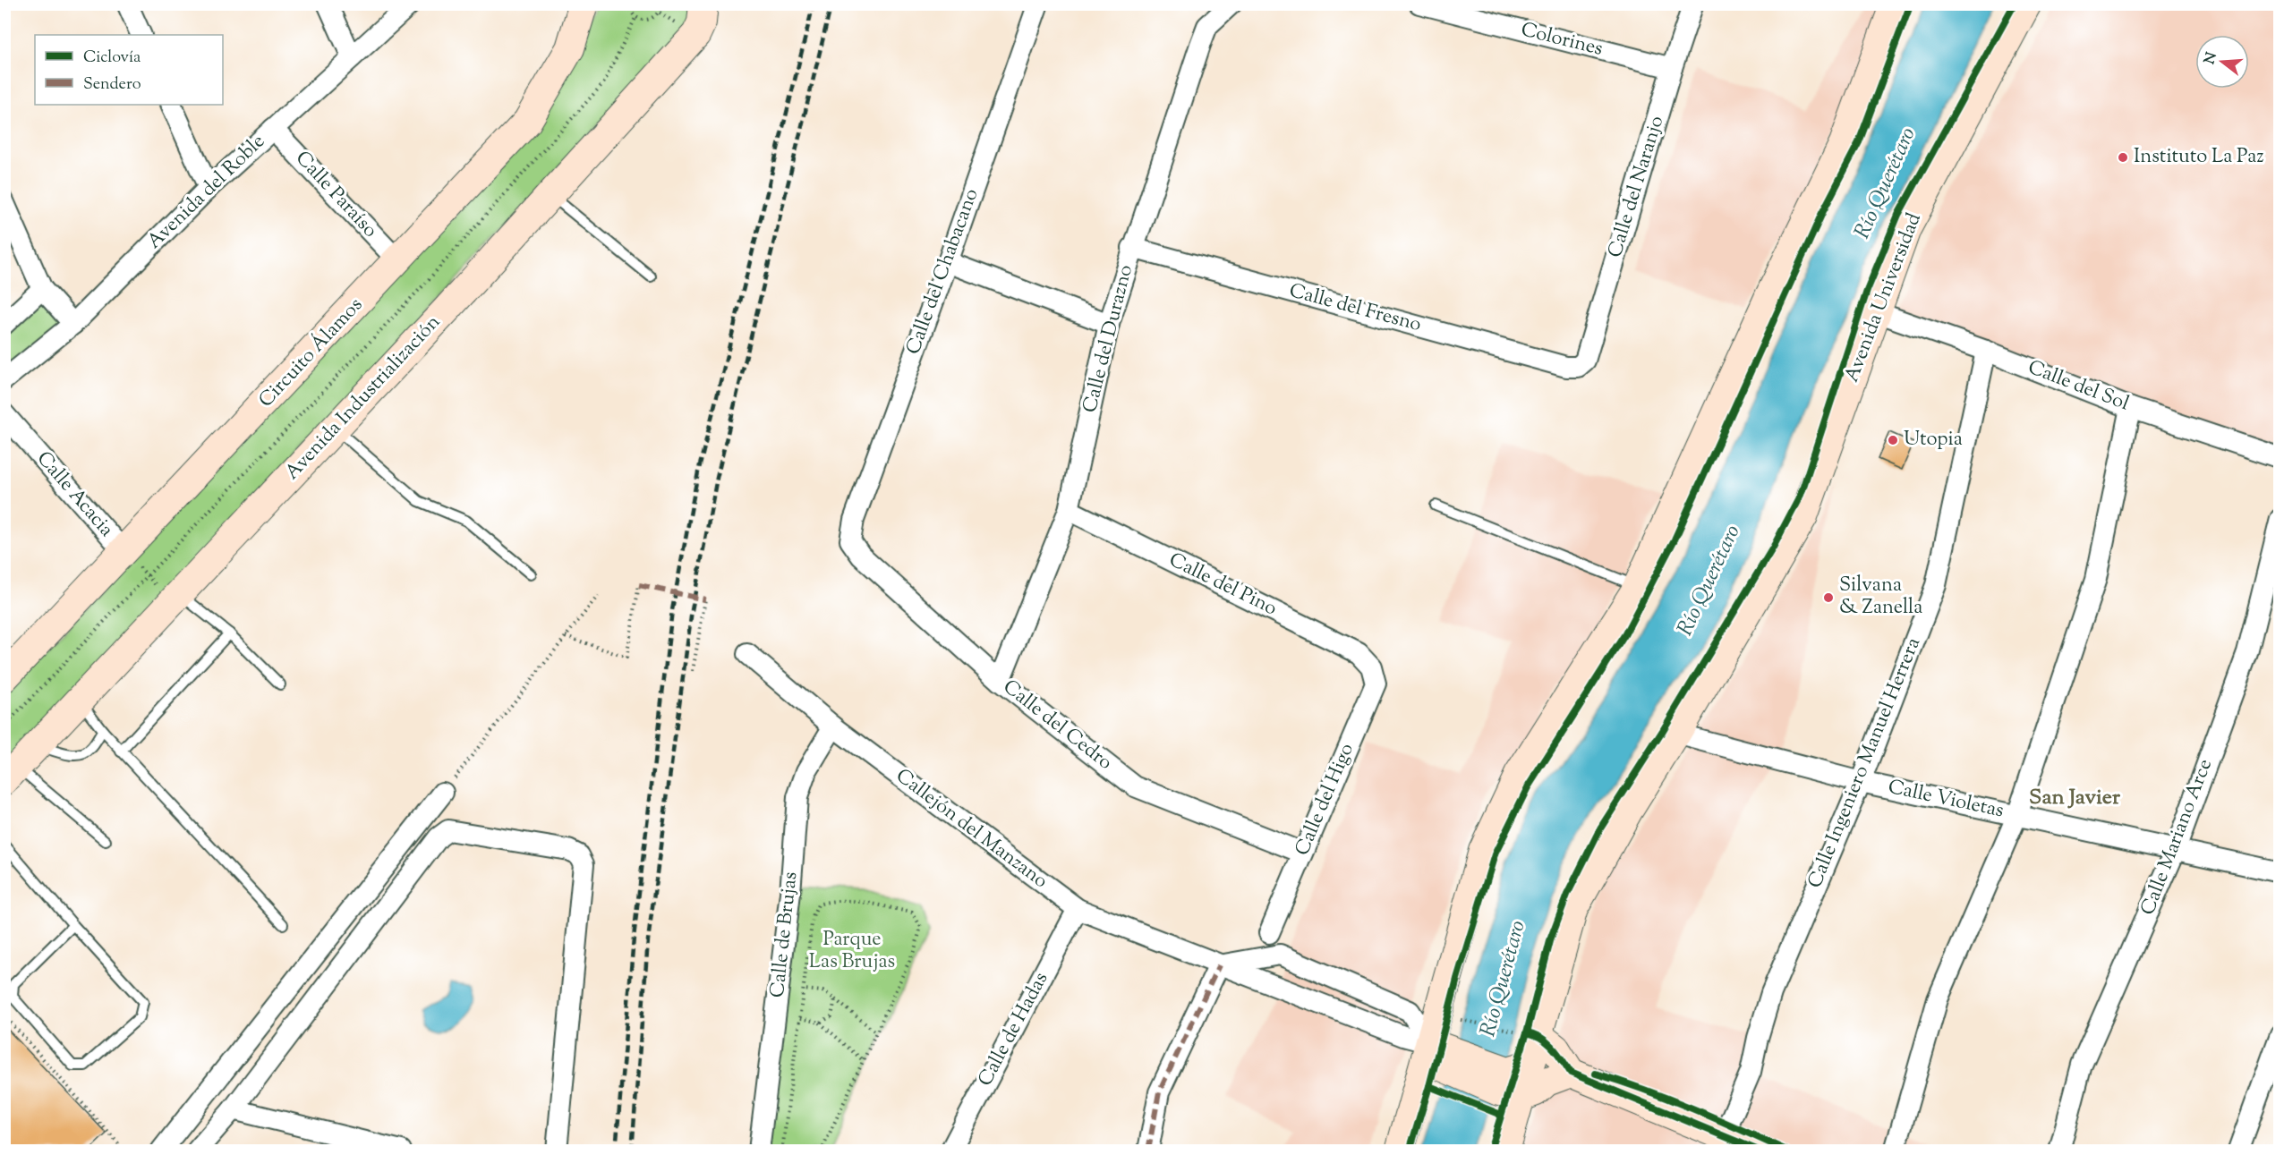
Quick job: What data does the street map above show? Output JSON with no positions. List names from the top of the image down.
{
  "streets": {
    "main road": ["Avenida Universidad", "Circuito Álamos", "Avenida Industrialización"],
    "street": [
      "Colorines",
      "Calle del Naranjo",
      "Avenida del Roble",
      "Calle Paraíso",
      "Calle del Chabacano",
      "Calle del Fresno",
      "Calle del Durazno",
      "Calle del Sol",
      "Calle Acacia",
      "Calle del Pino",
      "Calle del Cedro",
      "Calle Ingeniero Manuel Herrera",
      "Calle del Higo",
      "Calle Violetas",
      "Callejón del Manzano",
      "Calle Mariano Arce",
      "Calle de Brujas",
      "Calle de Hadas"
    ]
  },
  "crossings": [
    ["Colorines", "Calle del Naranjo"],
    ["Calle del Naranjo", "Calle del Fresno"],
    ["Avenida del Roble", "Calle Paraíso"],
    ["Calle Paraíso", "Circuito Álamos"],
    ["Calle del Chabacano", "Calle del Cedro"],
    ["Avenida Universidad", "Calle del Sol"],
    ["Avenida Universidad", "Calle Violetas"],
    ["Calle del Fresno", "Calle del Durazno"],
    ["Calle del Durazno", "Calle del Pino"],
    ["Calle del Durazno", "Calle del Cedro"],
    ["Circuito Álamos", "Calle Acacia"],
    ["Calle del Sol", "Calle Ingeniero Manuel Herrera"],
    ["Calle del Pino", "Calle del Higo"],
    ["Calle del Cedro", "Calle del Higo"],
    ["Calle Ingeniero Manuel Herrera", "Calle Violetas"],
    ["Calle Violetas", "Calle Mariano Arce"],
    ["Callejón del Manzano", "Calle de Brujas"],
    ["Callejón del Manzano", "Calle de Hadas"]
  ],
  "districts": ["San Javier"],
  "water": ["Río Querétaro"],
  "parks": ["Parque Las Brujas"],
  "places": ["Instituto La Paz", "Utopia", "Silvana & Zanella"],
  "legend": ["Ciclovía", "Sendero"],
  "north": "left"
}
